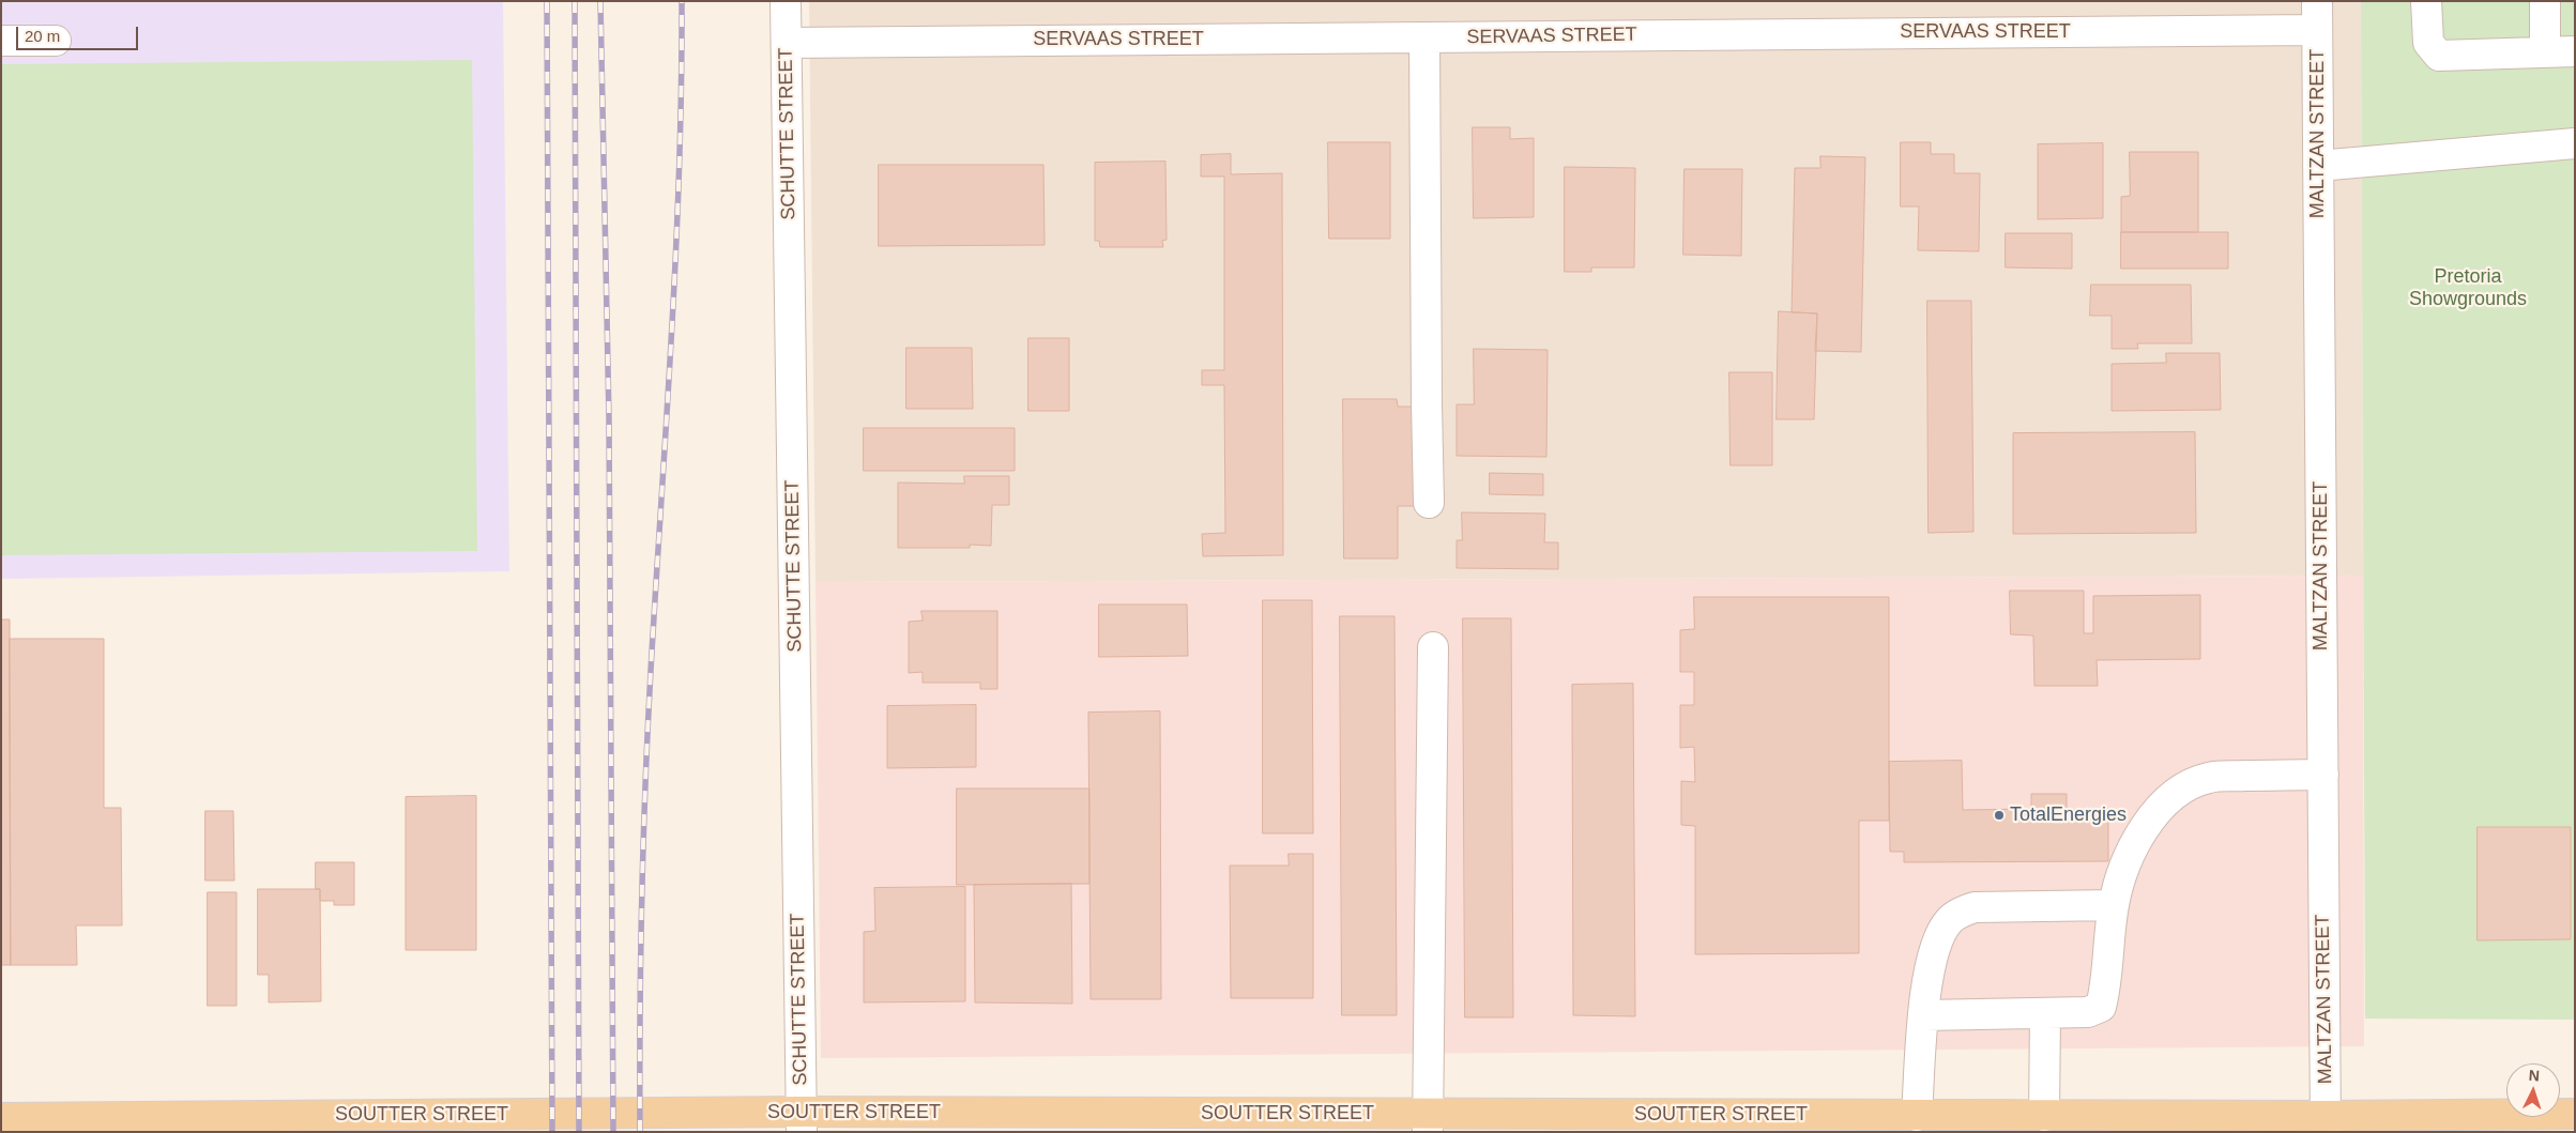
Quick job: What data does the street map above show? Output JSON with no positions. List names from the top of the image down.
{
  "streets": {
    "main road": ["SOUTTER STREET"],
    "street": ["SERVAAS STREET", "SCHUTTE STREET", "MALTZAN STREET"]
  },
  "crossings": [
    ["SERVAAS STREET", "SCHUTTE STREET"],
    ["SERVAAS STREET", "MALTZAN STREET"],
    ["SCHUTTE STREET", "SOUTTER STREET"],
    ["MALTZAN STREET", "SOUTTER STREET"]
  ],
  "parks": ["Pretoria Showgrounds"],
  "places": ["TotalEnergies"],
  "scale_bar": "20 m",
  "north": "top"
}
